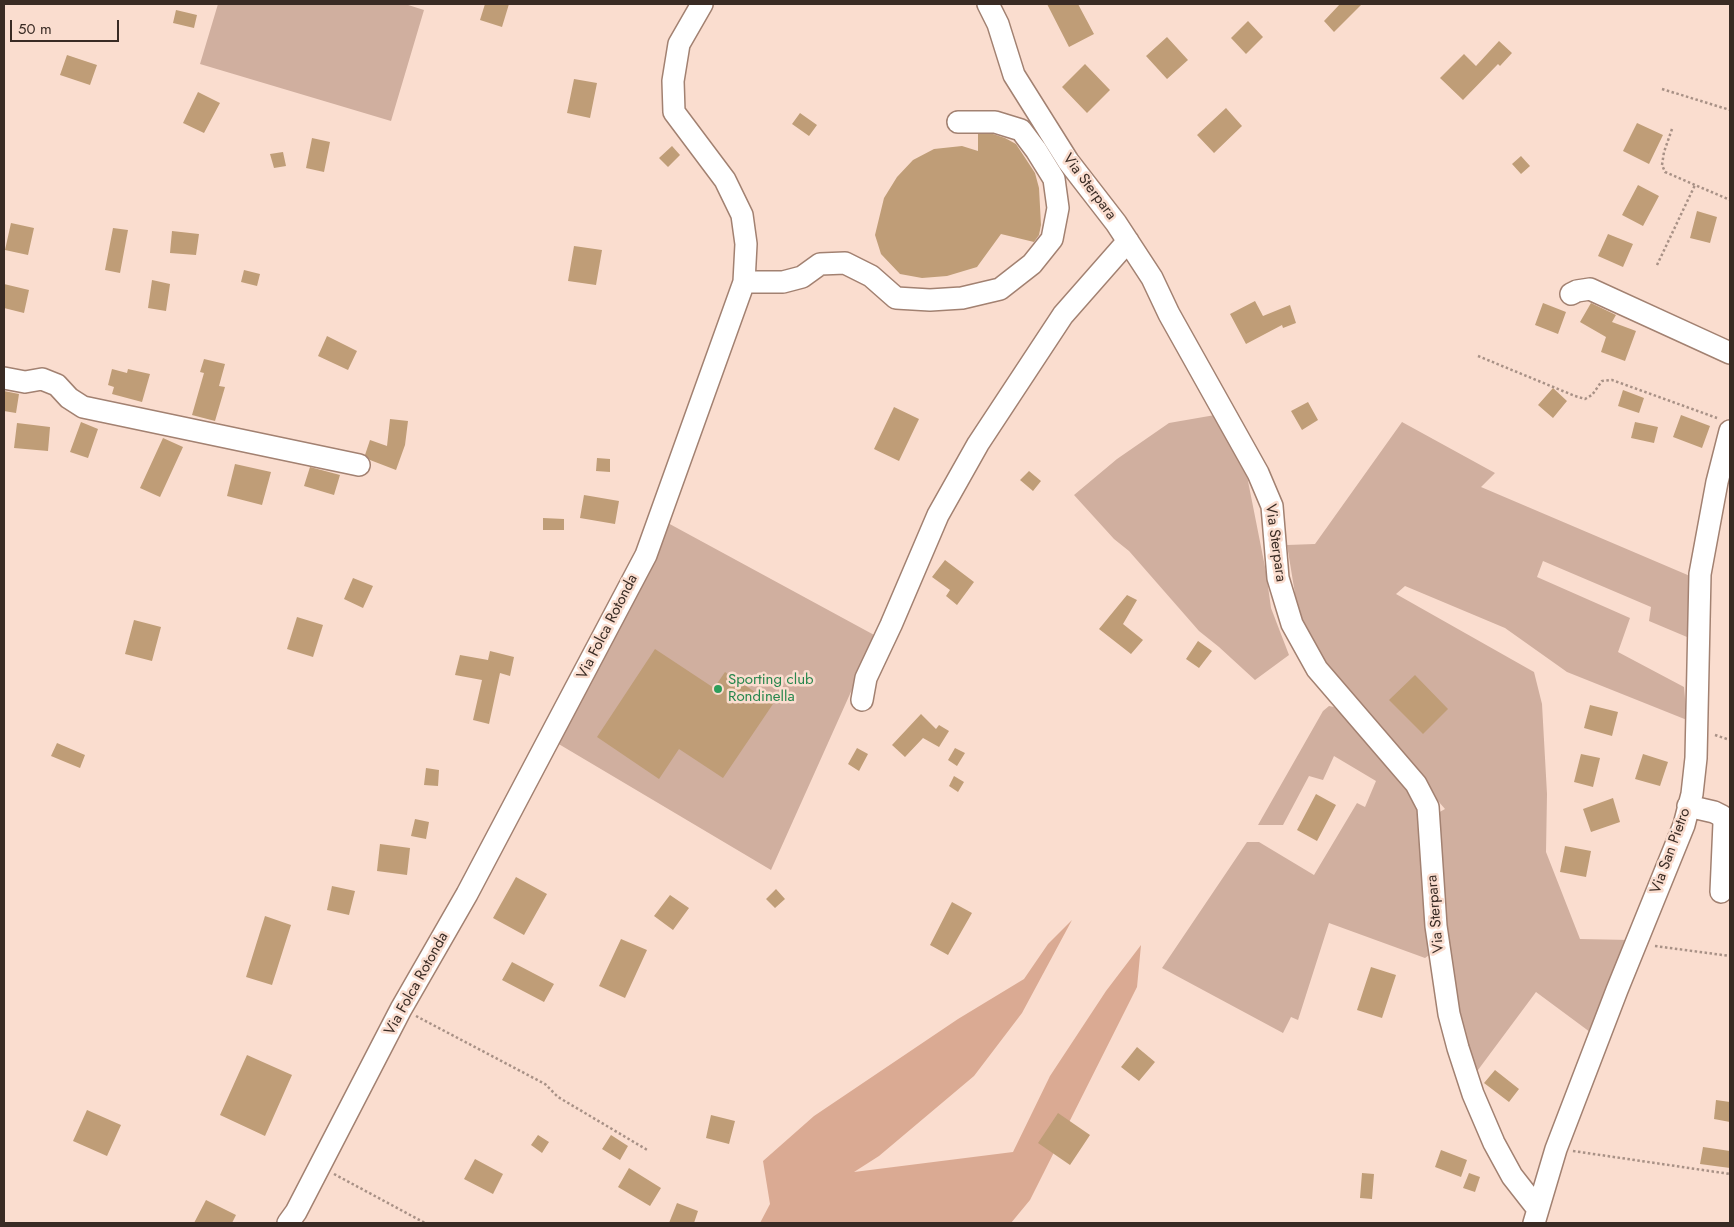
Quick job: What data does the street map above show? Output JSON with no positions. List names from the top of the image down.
{
  "streets": {
    "street": ["Via Sterpara", "Via Folca Rotonda", "Via San Pietro"]
  },
  "crossings": [
    ["Via Sterpara", "Via San Pietro"]
  ],
  "places": ["Sporting club Rondinella"],
  "scale_bar": "50 m"
}
